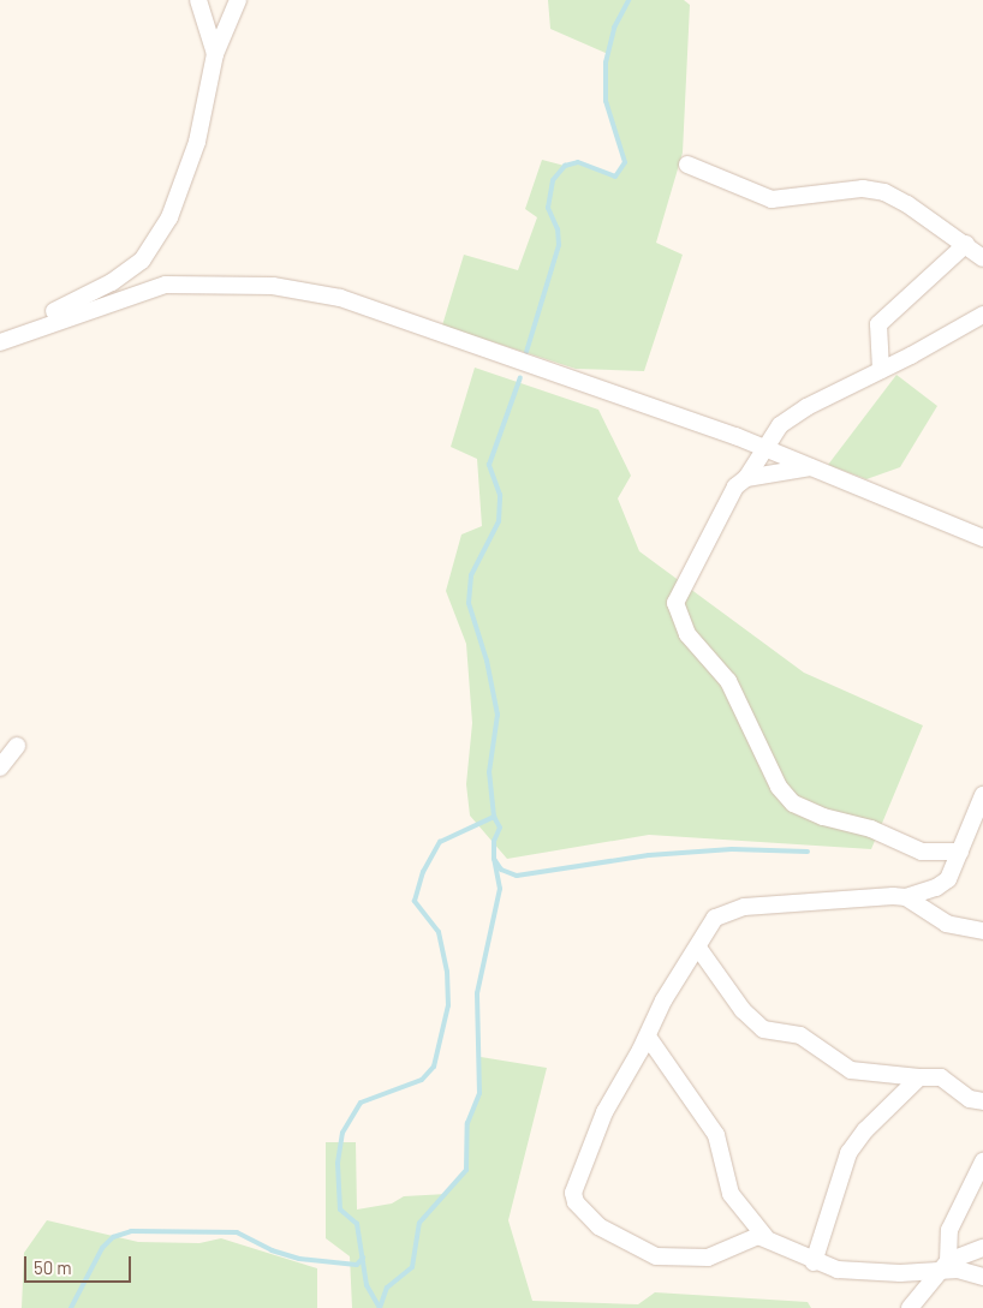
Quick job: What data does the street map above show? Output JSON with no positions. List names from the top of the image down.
{
  "scale_bar": "50 m"
}
